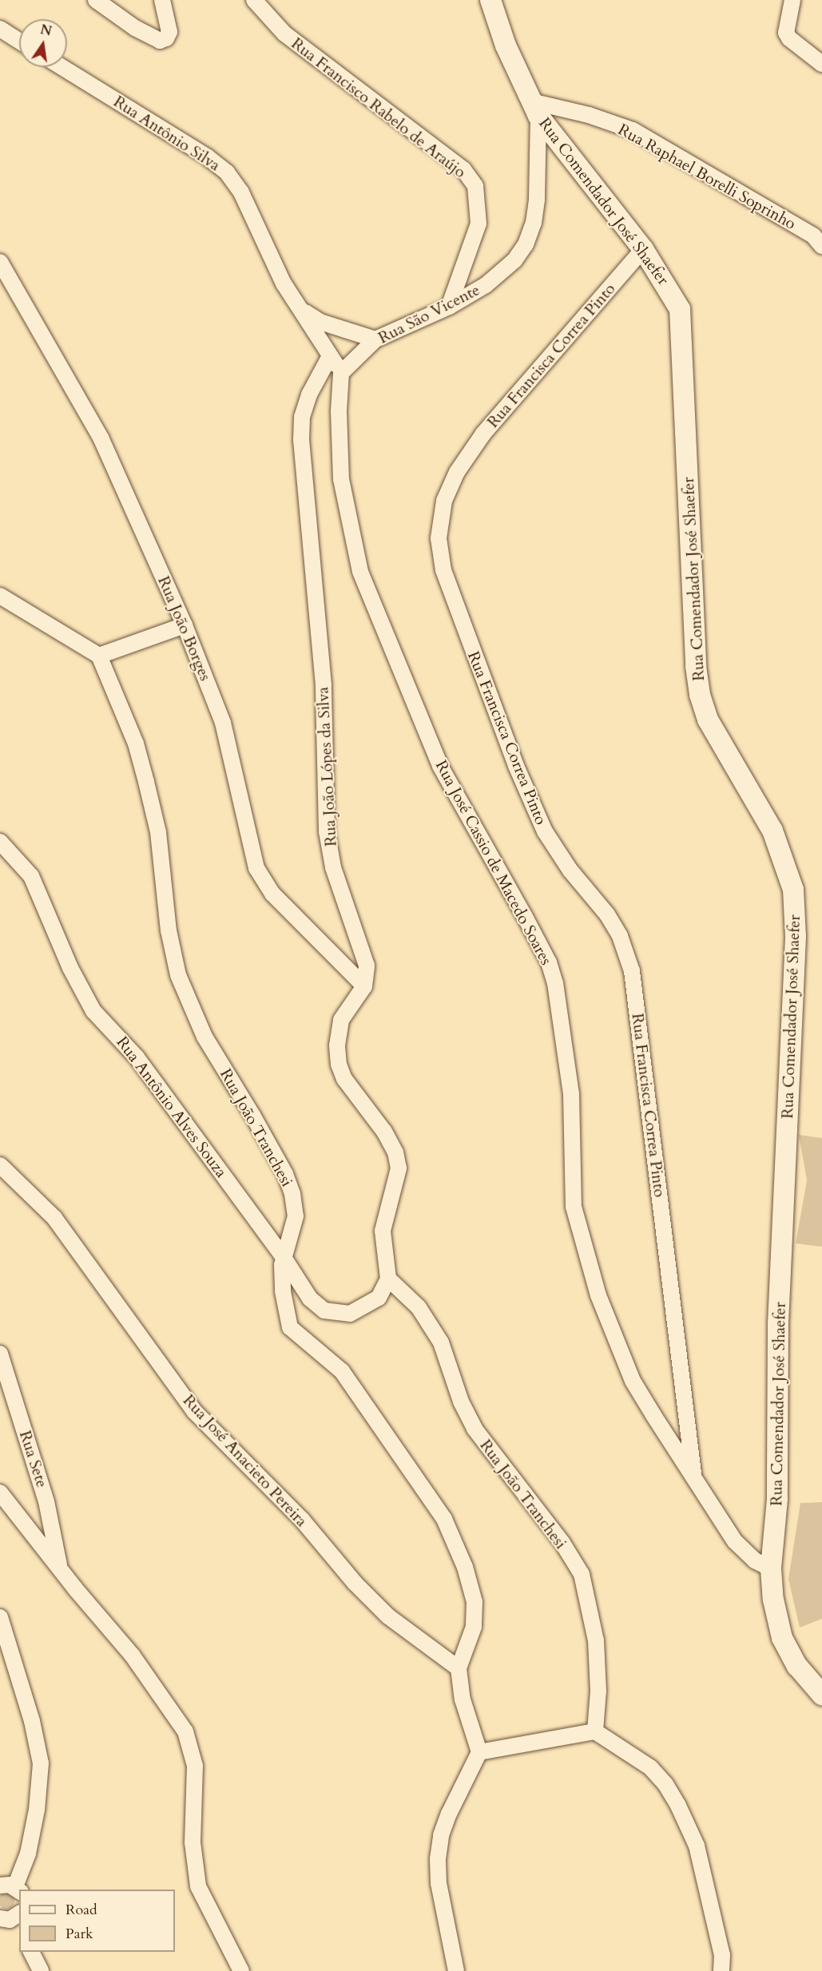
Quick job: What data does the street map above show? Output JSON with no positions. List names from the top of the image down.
{
  "streets": {
    "street": [
      "Rua Francisco Rabelo de Araújo",
      "Rua Antônio Silva",
      "Rua Raphael Borelli Soprinho",
      "Rua Comendador José Shaefer",
      "Rua São Vicente",
      "Rua Francisca Correa Pinto",
      "Rua João Borges",
      "Rua João Lópes da Silva",
      "Rua José Cassio de Macedo Soares",
      "Rua Antônio Alves Souza",
      "Rua João Tranchesi",
      "Rua Sete",
      "Rua José Anacieto Pereira"
    ]
  },
  "crossings": [
    ["Rua Francisco Rabelo de Araújo", "Rua São Vicente"],
    ["Rua Antônio Silva", "Rua São Vicente"],
    ["Rua Antônio Silva", "Rua João Lópes da Silva"],
    ["Rua Antônio Silva", "Rua José Cassio de Macedo Soares"],
    ["Rua Raphael Borelli Soprinho", "Rua Comendador José Shaefer"],
    ["Rua Raphael Borelli Soprinho", "Rua São Vicente"],
    ["Rua Comendador José Shaefer", "Rua São Vicente"],
    ["Rua Comendador José Shaefer", "Rua Francisca Correa Pinto"],
    ["Rua Comendador José Shaefer", "Rua José Cassio de Macedo Soares"],
    ["Rua São Vicente", "Rua José Cassio de Macedo Soares"],
    ["Rua Francisca Correa Pinto", "Rua José Cassio de Macedo Soares"],
    ["Rua João Borges", "Rua João Lópes da Silva"],
    ["Rua Antônio Alves Souza", "Rua João Tranchesi"],
    ["Rua João Tranchesi", "Rua José Anacieto Pereira"]
  ],
  "legend": ["Road", "Park"],
  "north": "top"
}
